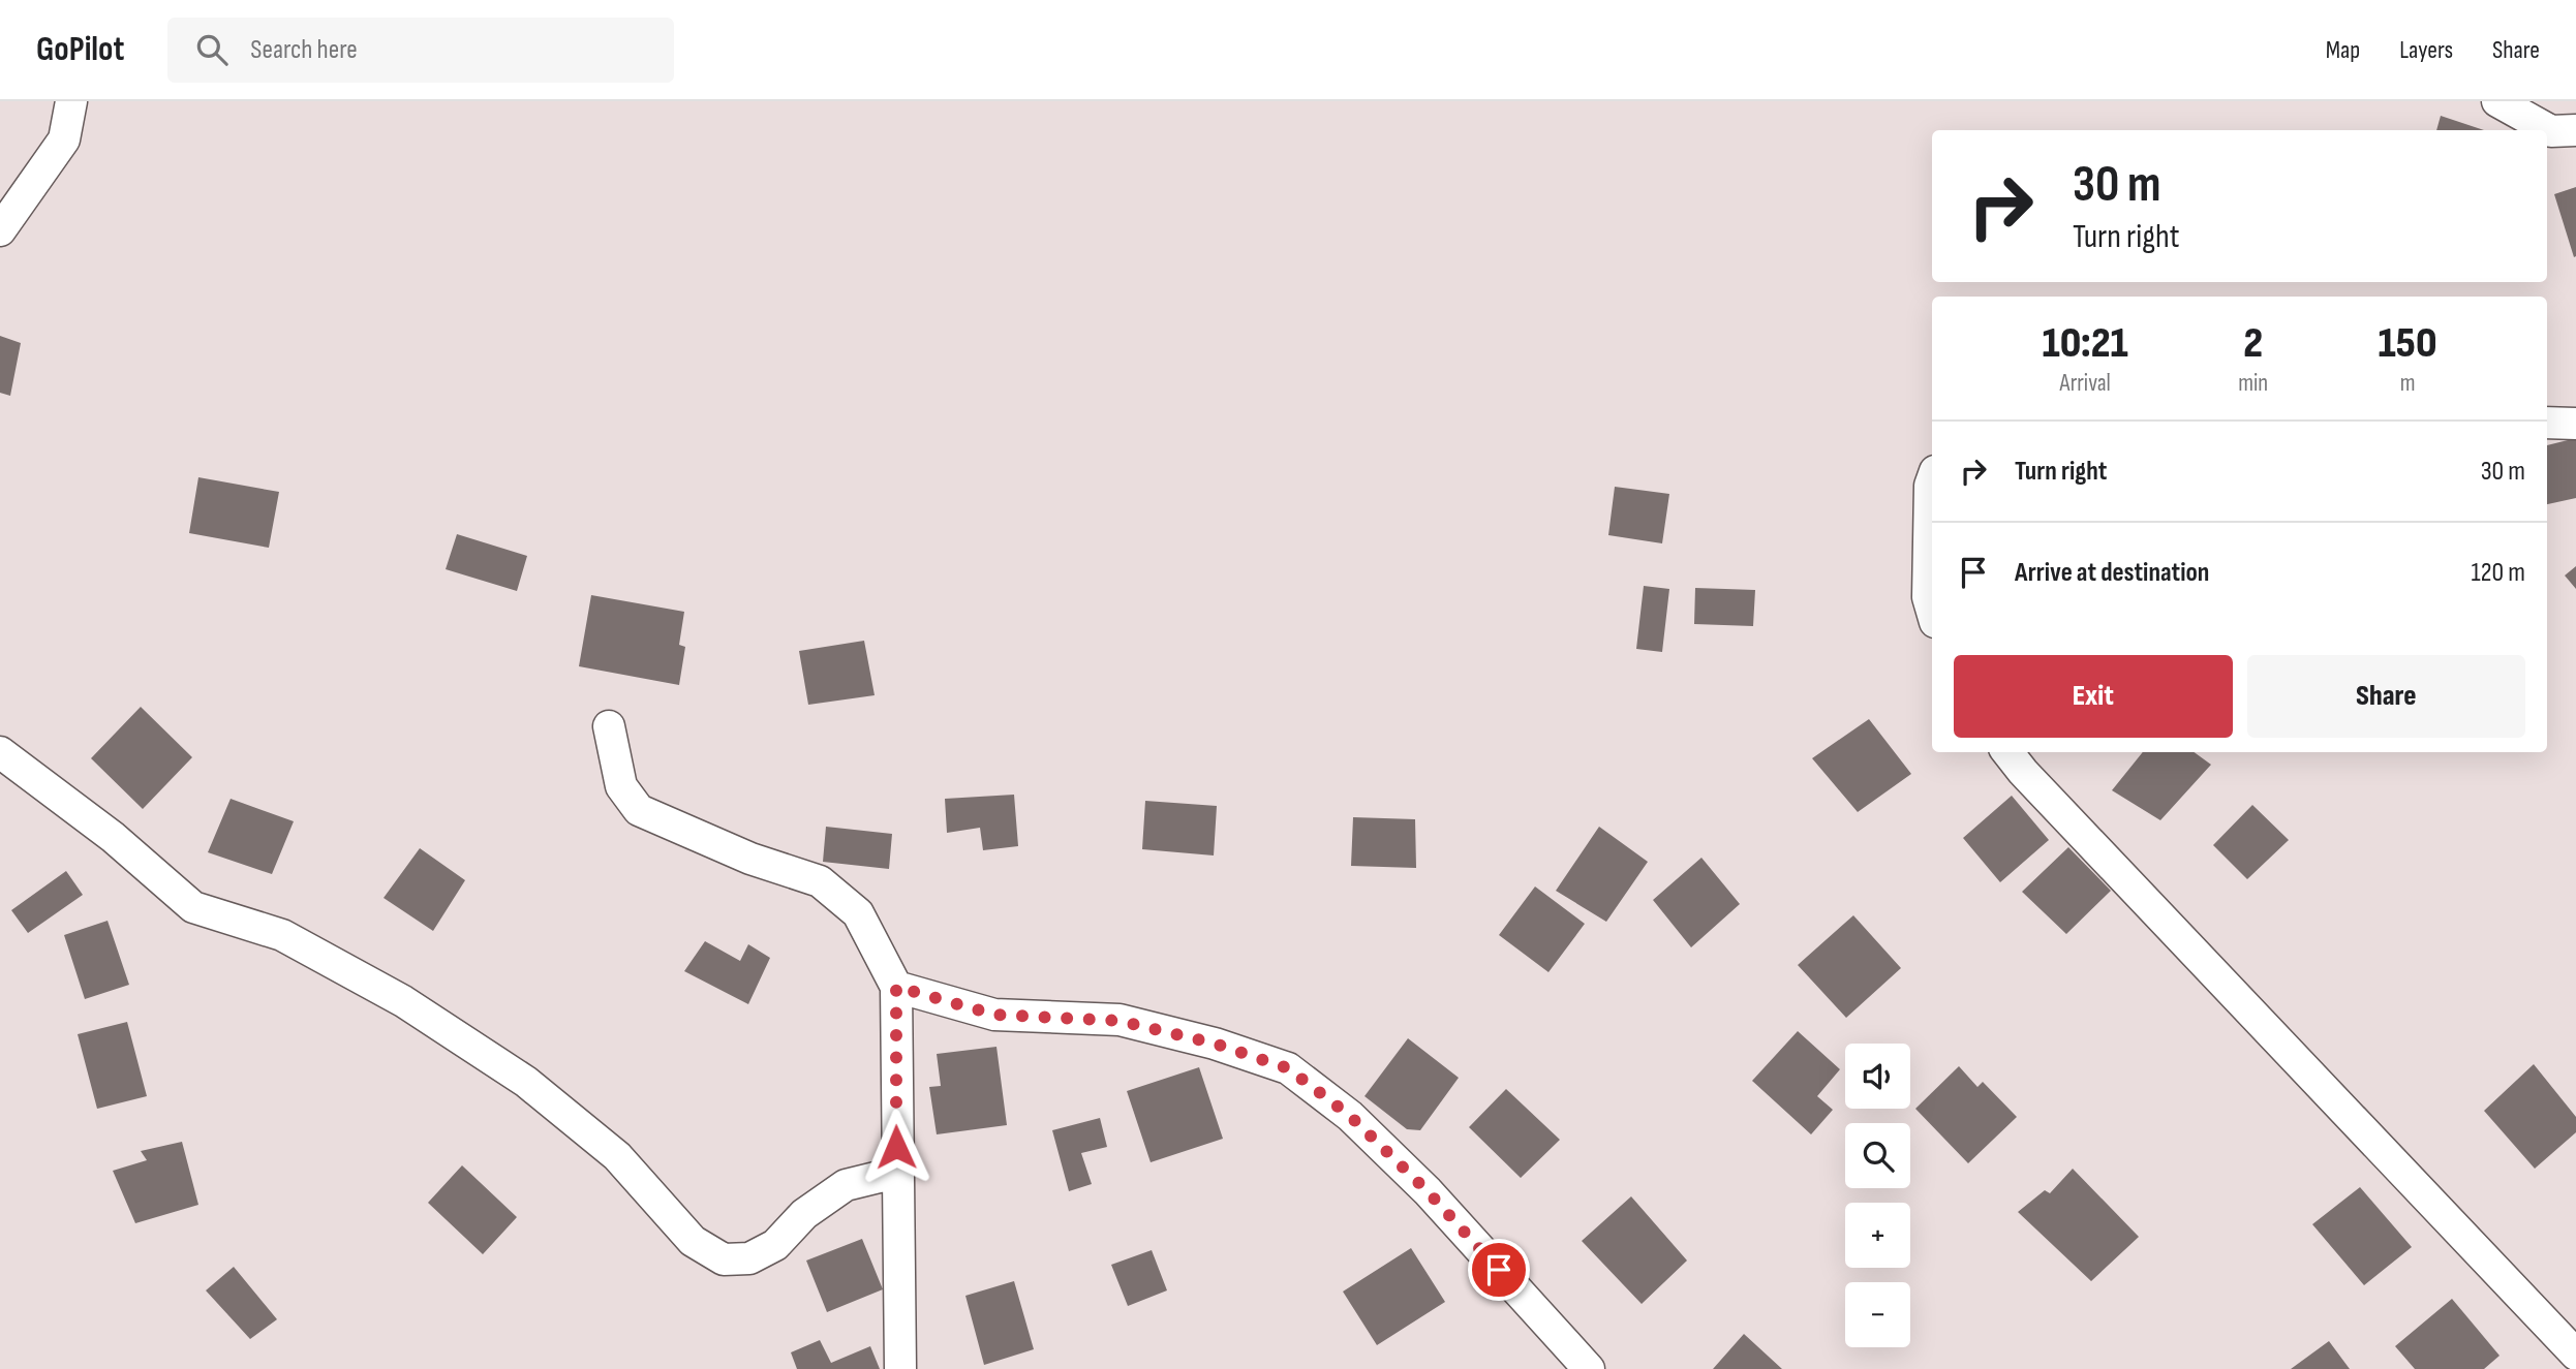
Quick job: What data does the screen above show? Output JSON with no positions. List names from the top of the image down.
{
  "page": {
    "header": "GoPilot",
    "search": "Search here",
    "nav": ["Map", "Layers", "Share"],
    "turn": ["30 m", "Turn right"],
    "eta": [
      "10:21",
      "Arrival",
      "2",
      "min",
      "150",
      "m"
    ],
    "list": [
      {
        "name": "Turn right",
        "value": "30 m"
      },
      {
        "name": "Arrive at destination",
        "value": "120 m"
      }
    ],
    "buttons": ["Exit", "Share"],
    "map_buttons": ["+", "−"]
  }
}
